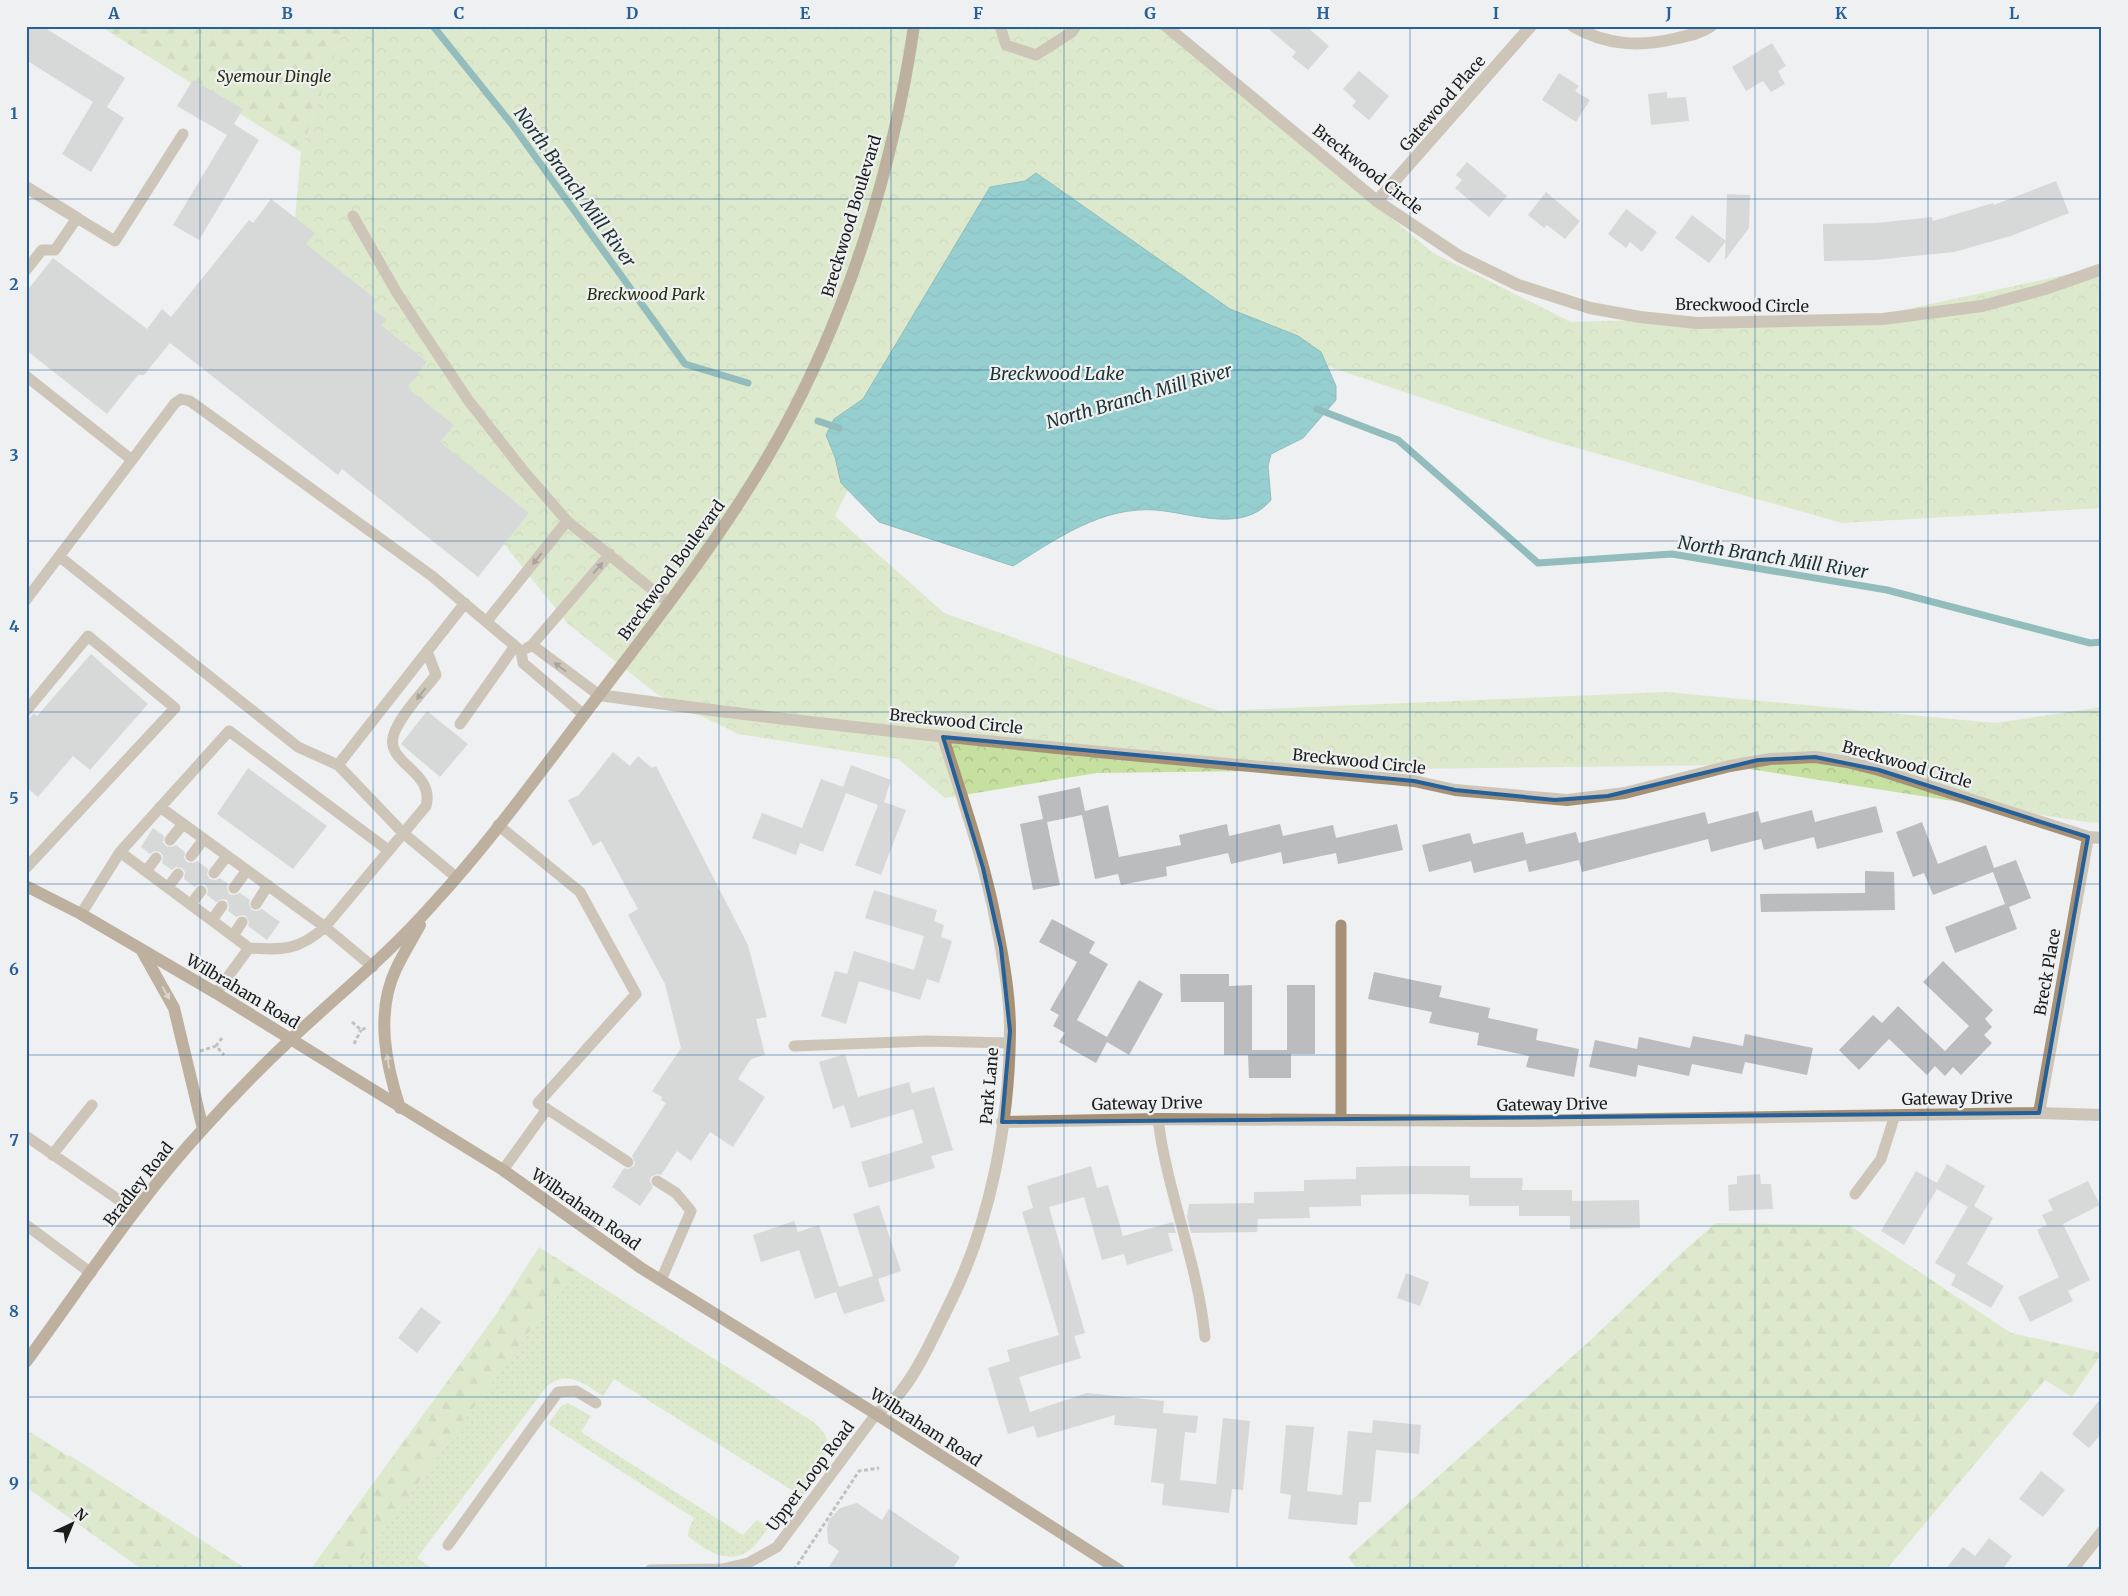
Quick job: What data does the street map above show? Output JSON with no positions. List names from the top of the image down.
{
  "streets": {
    "main road": ["Breckwood Boulevard", "Wilbraham Road", "Bradley Road"],
    "street": [
      "Gatewood Place",
      "Breckwood Circle",
      "Breck Place",
      "Park Lane",
      "Gateway Drive"
    ],
    "lane": ["Upper Loop Road"]
  },
  "crossings": [
    ["Gatewood Place", "Breckwood Circle"],
    ["Breckwood Circle", "Breckwood Boulevard"],
    ["Breckwood Circle", "Breck Place"],
    ["Breckwood Circle", "Park Lane"],
    ["Breckwood Boulevard", "Wilbraham Road"],
    ["Breckwood Boulevard", "Bradley Road"],
    ["Breck Place", "Gateway Drive"],
    ["Wilbraham Road", "Park Lane"],
    ["Wilbraham Road", "Bradley Road"],
    ["Wilbraham Road", "Upper Loop Road"],
    ["Park Lane", "Gateway Drive"],
    ["Park Lane", "Upper Loop Road"]
  ],
  "water": ["North Branch Mill River", "Breckwood Lake"],
  "parks": ["Syemour Dingle", "Breckwood Park"],
  "north": "top right",
  "grid": {
    "columns": [
      "A",
      "B",
      "C",
      "D",
      "E",
      "F",
      "G",
      "H",
      "I",
      "J",
      "K",
      "L"
    ],
    "rows": [
      "1",
      "2",
      "3",
      "4",
      "5",
      "6",
      "7",
      "8",
      "9"
    ]
  }
}
